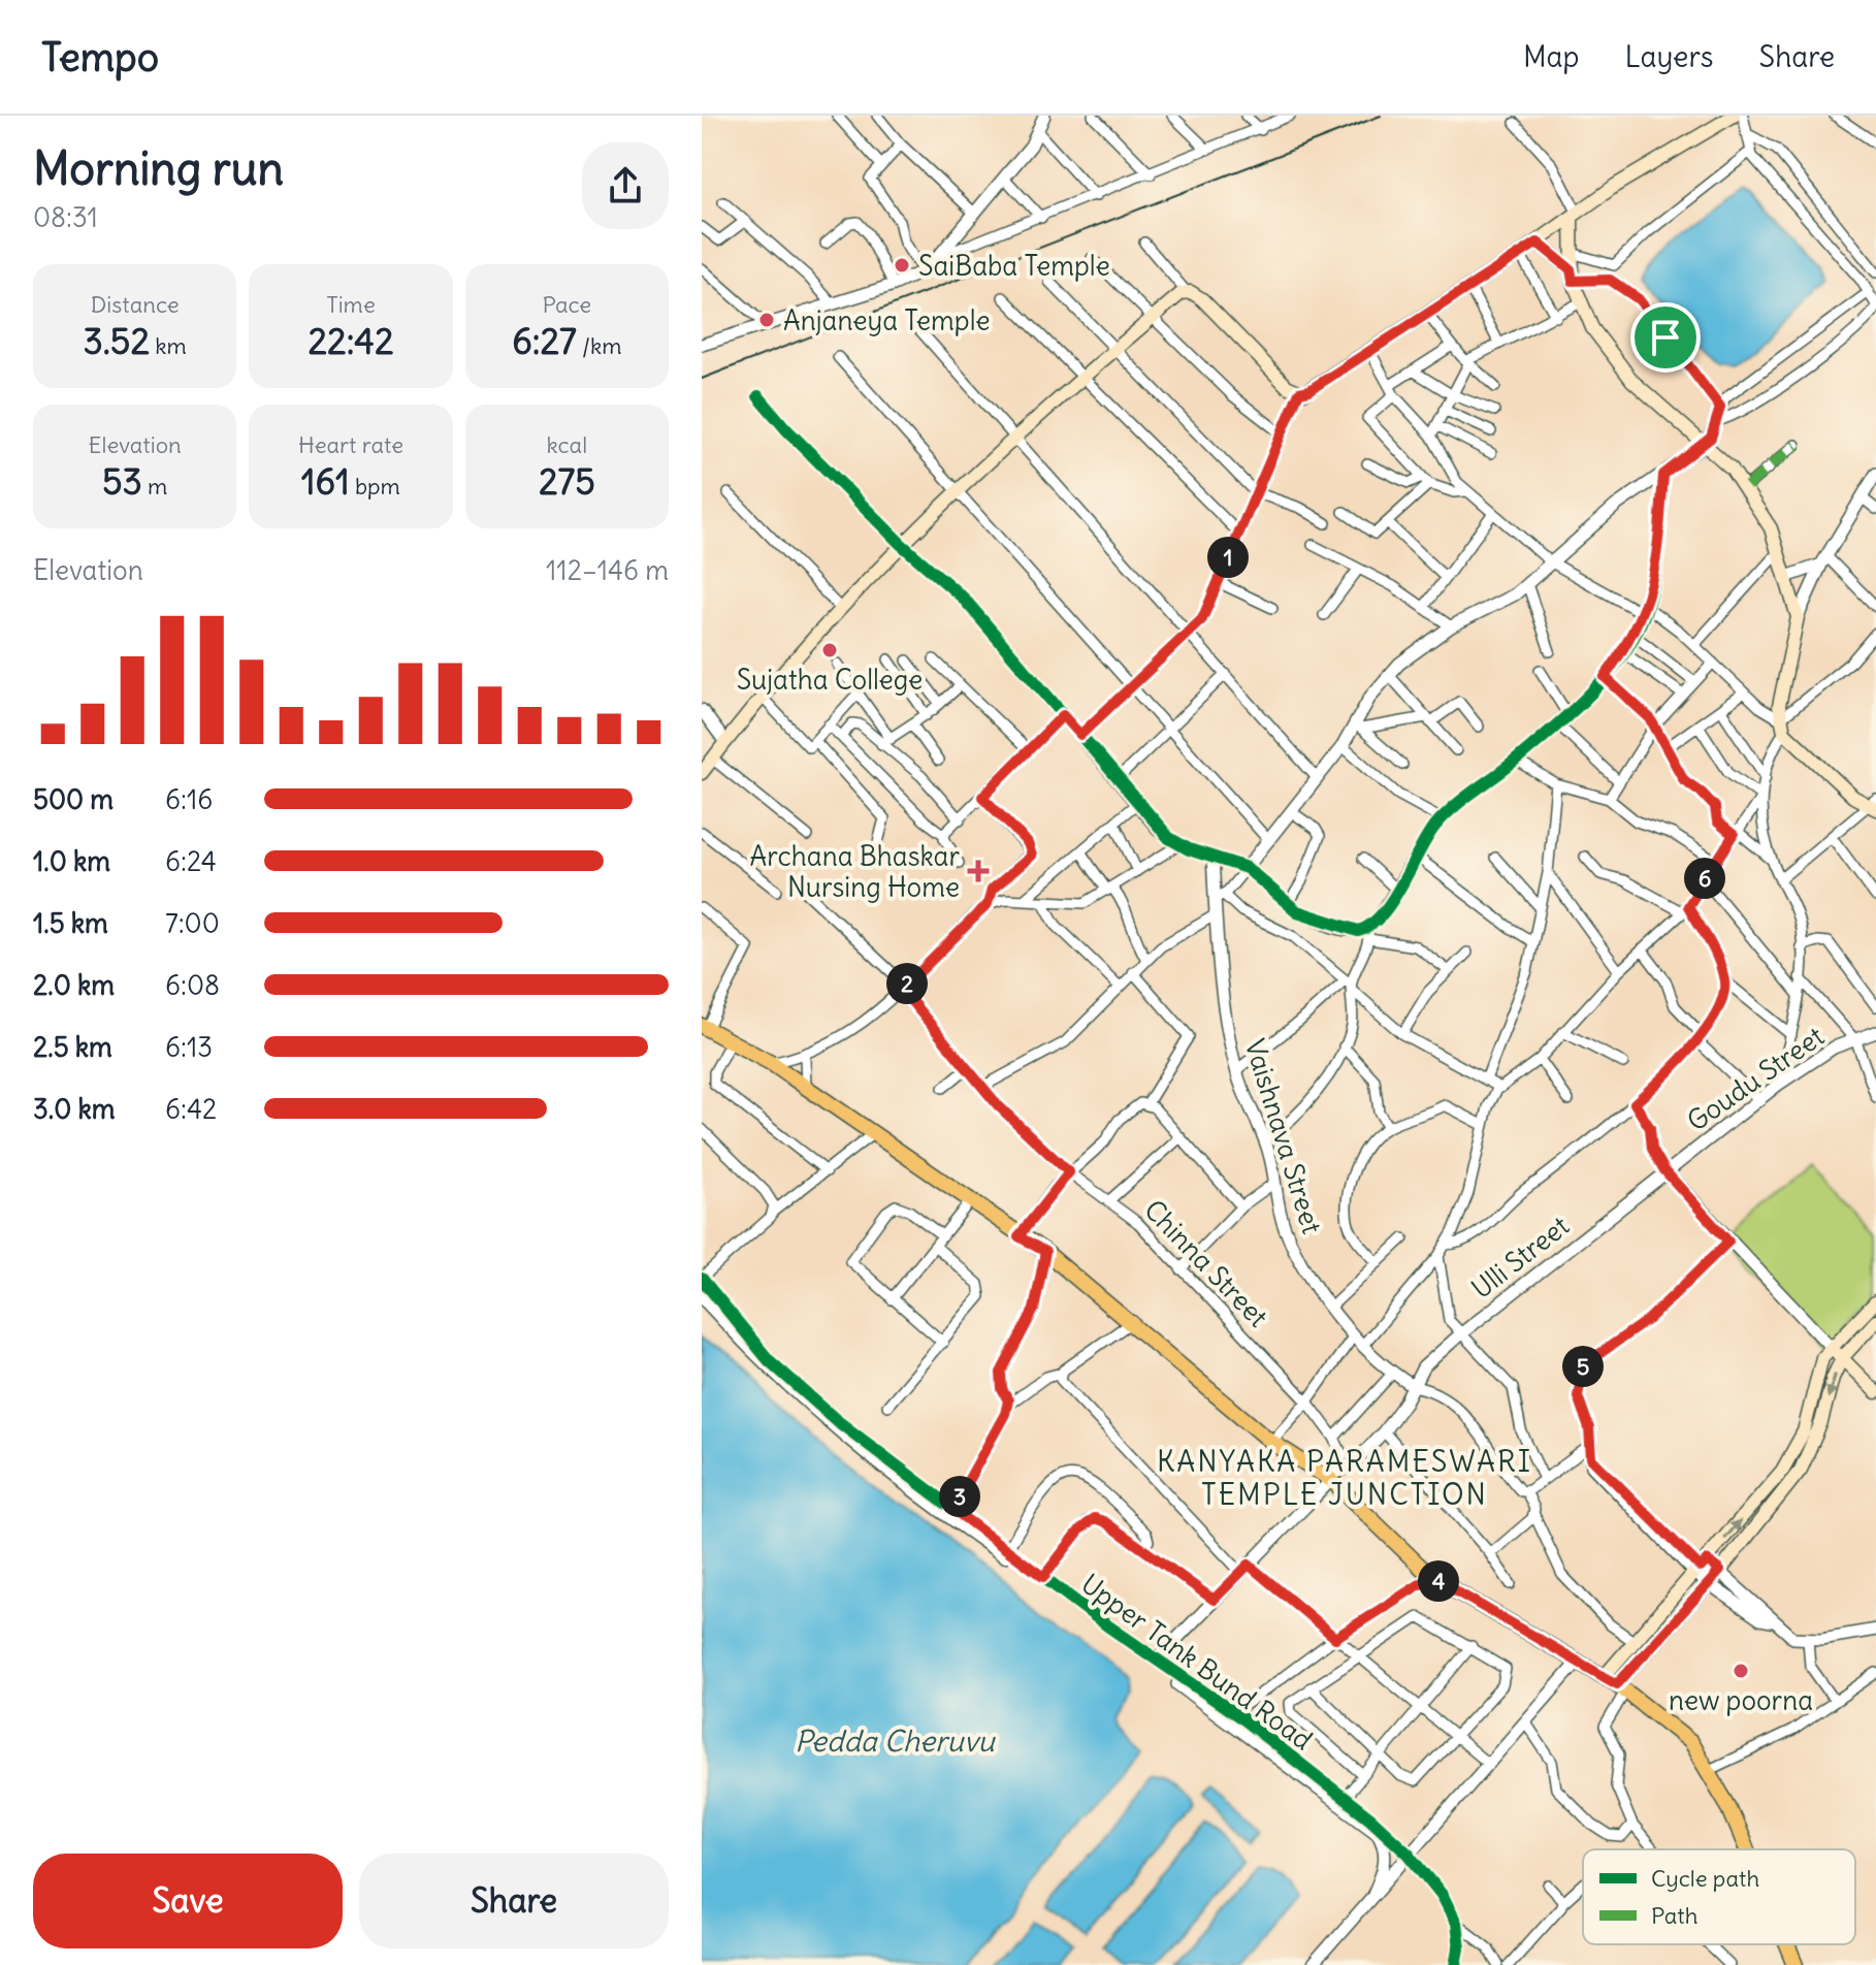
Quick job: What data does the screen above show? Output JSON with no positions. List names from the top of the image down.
{
  "streets": {
    "street": [
      "Goudu Street",
      "Vaishnava Street",
      "Ulli Street",
      "Chinna Street",
      "Upper Tank Bund Road"
    ]
  },
  "crossings": [
    ["Goudu Street", "Ulli Street"],
    ["Vaishnava Street", "Ulli Street"],
    ["Ulli Street", "Chinna Street"],
    ["Ulli Street", "Upper Tank Bund Road"]
  ],
  "districts": ["KANYAKA PARAMESWARI TEMPLE JUNCTION"],
  "water": ["Pedda Cheruvu"],
  "places": {
    "other": [
      "SaiBaba Temple",
      "Anjaneya Temple",
      "Sujatha College",
      "new poorna"
    ],
    "health": ["Archana Bhaskar Nursing Home"]
  },
  "legend": ["Cycle path", "Path"],
  "page": {
    "header": "Tempo",
    "nav": ["Map", "Layers", "Share"],
    "heading": ["Morning run", "08:31"],
    "stats": [
      ["Distance", "3.52 km"],
      ["Time", "22:42"],
      ["Pace", "6:27 /km"],
      ["Elevation", "53 m"],
      ["Heart rate", "161 bpm"],
      ["kcal", "275"]
    ],
    "chart": ["Elevation", "112–146 m"],
    "pins": [
      "1",
      "6",
      "2",
      "5",
      "3",
      "4"
    ],
    "list": [
      {
        "name": "500 m",
        "note": "6:16"
      },
      {
        "name": "1.0 km",
        "note": "6:24"
      },
      {
        "name": "1.5 km",
        "note": "7:00"
      },
      {
        "name": "2.0 km",
        "note": "6:08"
      },
      {
        "name": "2.5 km",
        "note": "6:13"
      },
      {
        "name": "3.0 km",
        "note": "6:42"
      }
    ],
    "buttons": ["Save", "Share"]
  }
}
